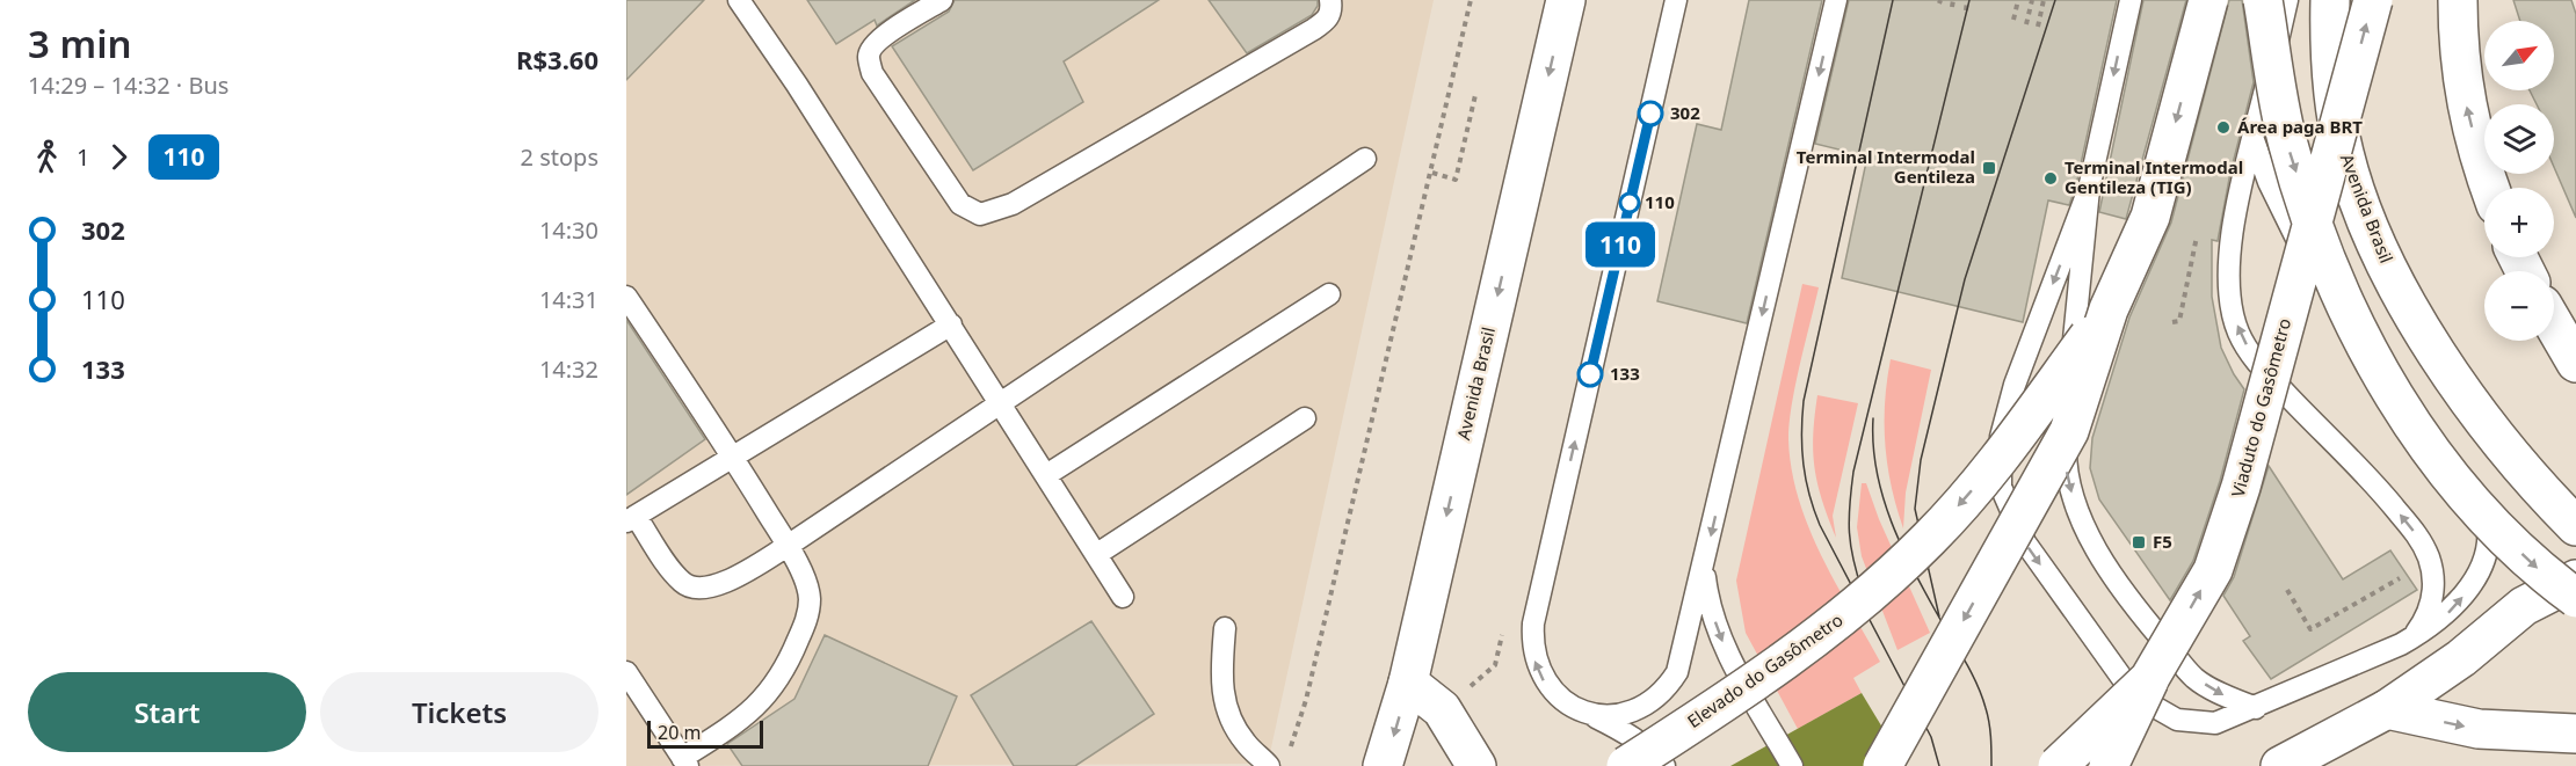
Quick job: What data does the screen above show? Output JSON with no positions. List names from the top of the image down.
{
  "streets": {
    "main road": ["Avenida Brasil", "Viaduto do Gasômetro", "Elevado do Gasômetro"]
  },
  "one_way": ["Avenida Brasil", "Viaduto do Gasômetro", "Elevado do Gasômetro"],
  "places": {
    "other": [
      "302",
      "Área paga BRT",
      "Terminal Intermodal Gentileza (TIG)",
      "110",
      "133"
    ],
    "transit": ["Terminal Intermodal Gentileza", "F5"]
  },
  "lines": ["bus line 110"],
  "scale_bar": "20 m",
  "north": "top right",
  "page": {
    "heading": ["3 min", "14:29 – 14:32 · Bus", "R$3.60"],
    "on_map": "110",
    "map_buttons": ["+", "−"],
    "legs": ["1", "110", "2 stops"],
    "list": [
      {
        "name": "302",
        "value": "14:30"
      },
      {
        "name": "110",
        "value": "14:31"
      },
      {
        "name": "133",
        "value": "14:32"
      }
    ],
    "buttons": ["Start", "Tickets"],
    "scale": "20 m"
  }
}
